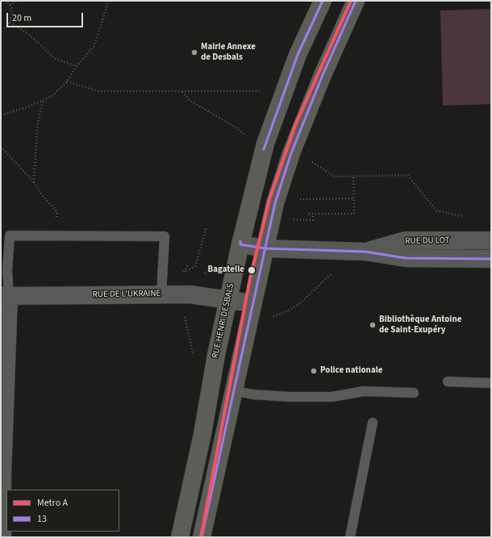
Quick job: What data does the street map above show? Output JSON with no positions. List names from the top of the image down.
{
  "streets": {
    "street": ["RUE DU LOT", "RUE DE L'UKRAINE", "RUE HENRI DESBALS"]
  },
  "crossings": [
    ["RUE DU LOT", "RUE HENRI DESBALS"],
    ["RUE DE L'UKRAINE", "RUE HENRI DESBALS"]
  ],
  "places": [
    "Mairie Annexe de Desbals",
    "Bagatelle",
    "Bibliothèque Antoine de Saint-Exupéry",
    "Police nationale"
  ],
  "lines": ["metro line A", "transit line 13"],
  "legend": ["Metro A", "13"],
  "scale_bar": "20 m"
}
